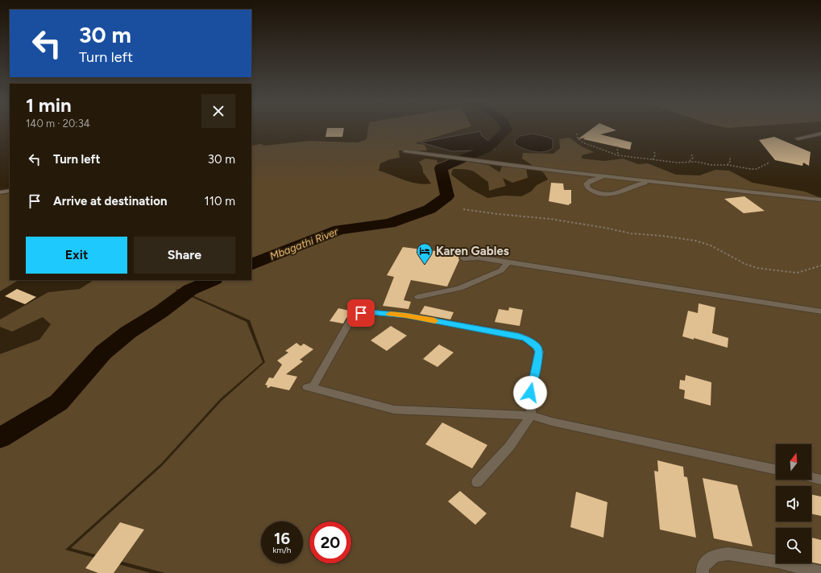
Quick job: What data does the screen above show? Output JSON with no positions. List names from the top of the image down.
{
  "water": ["Mbagathi River"],
  "places": {
    "hotel": ["Karen Gables"]
  },
  "north": "top",
  "page": {
    "turn": ["30 m", "Turn left"],
    "heading": ["1 min", "140 m · 20:34"],
    "list": [
      {
        "name": "Turn left",
        "value": "30 m"
      },
      {
        "name": "Arrive at destination",
        "value": "110 m"
      }
    ],
    "buttons": ["Exit", "Share"],
    "speed": "16 km/h",
    "limit": "20"
  }
}
